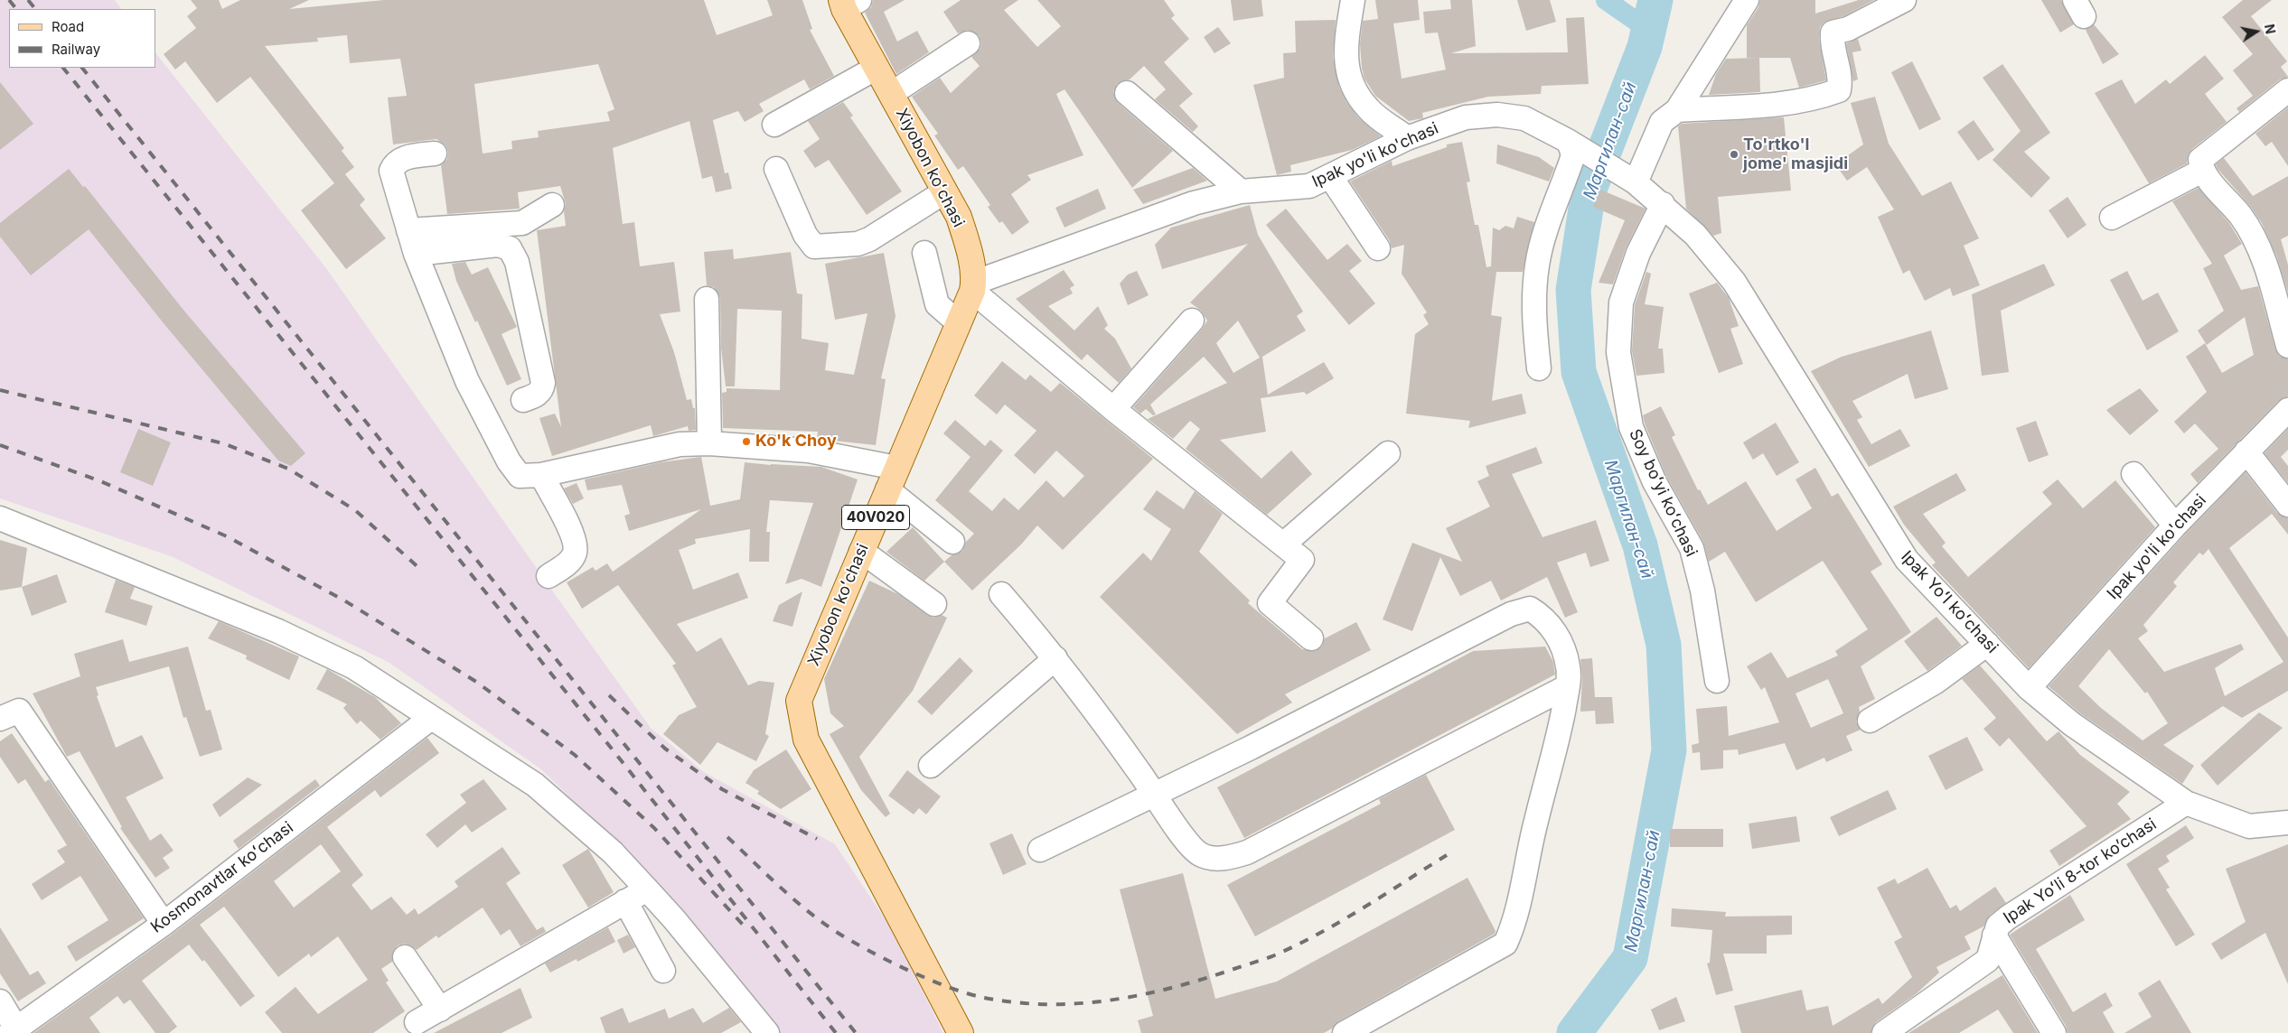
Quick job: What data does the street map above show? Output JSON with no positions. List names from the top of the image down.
{
  "streets": {
    "main road": ["Xiyobon koʻchasi", "40V020"],
    "street": [
      "Ipak yo'li ko'chasi",
      "Soy boʻyi koʻchasi",
      "Ipak Yoʻl koʻchasi",
      "Ipak Yoʻli 8-tor koʼchasi",
      "Kosmonavtlar koʻchasi"
    ]
  },
  "crossings": [
    ["Ipak yo'li ko'chasi", "Xiyobon koʻchasi"],
    ["Ipak yo'li ko'chasi", "Ipak Yoʻl koʻchasi"],
    ["Soy boʻyi koʻchasi", "Ipak Yoʻl koʻchasi"],
    ["Ipak Yoʻl koʻchasi", "Ipak Yoʻli 8-tor koʼchasi"]
  ],
  "water": ["Маргилан-сай"],
  "places": ["To'rtko'l jome' masjidi", "Ko'k Choy"],
  "legend": ["Road", "Railway"],
  "north": "right"
}
